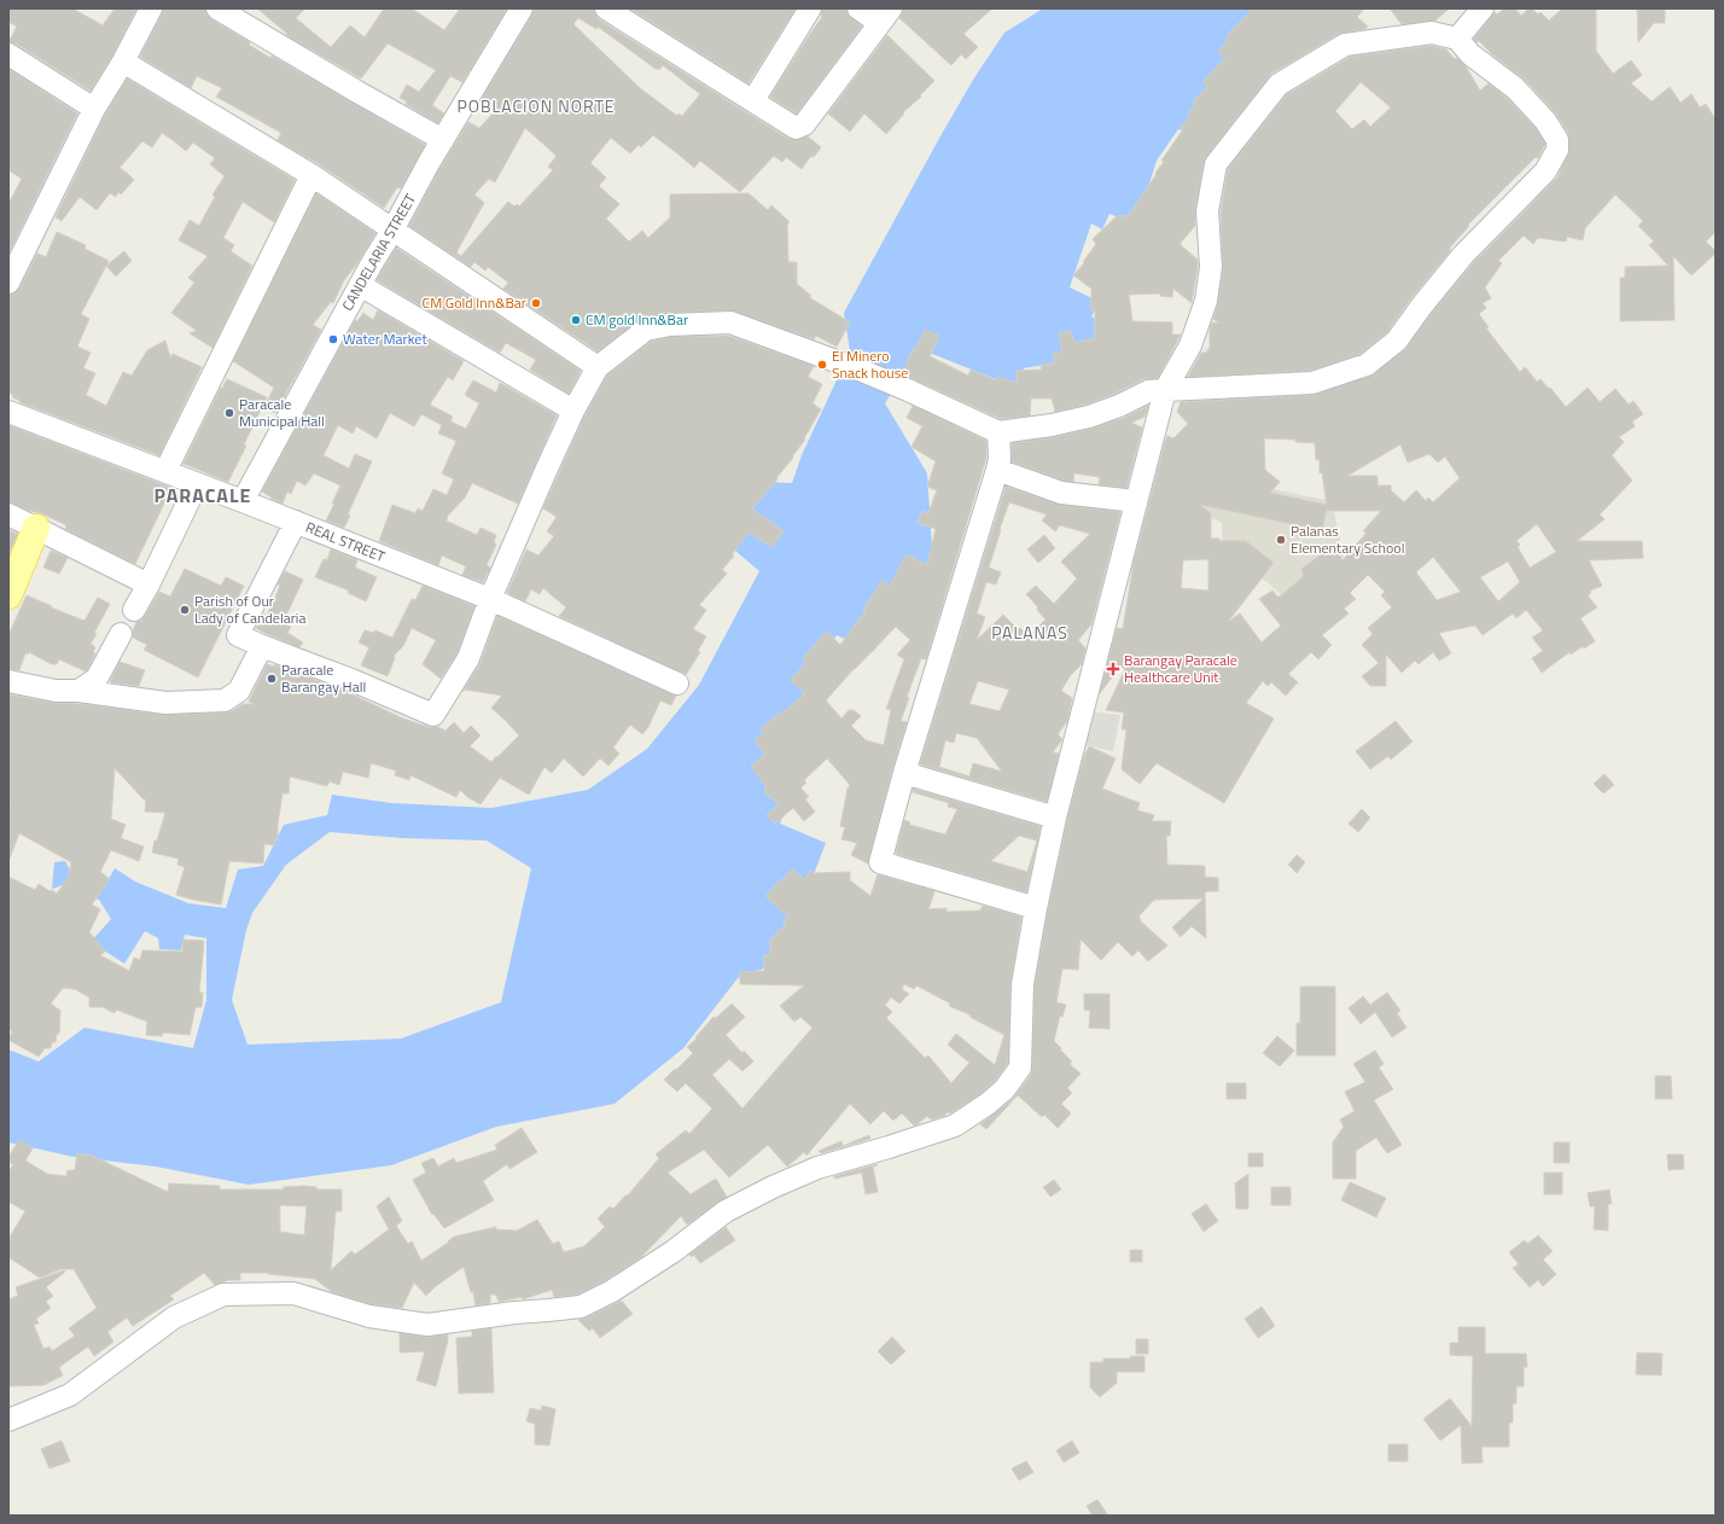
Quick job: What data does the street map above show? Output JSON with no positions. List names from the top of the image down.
{
  "streets": {
    "street": ["CANDELARIA STREET", "REAL STREET"]
  },
  "crossings": [
    ["CANDELARIA STREET", "REAL STREET"]
  ],
  "districts": ["POBLACION NORTE", "PARACALE", "PALANAS"],
  "places": {
    "other": [
      "CM Gold Inn&Bar",
      "CM gold Inn&Bar",
      "Water Market",
      "El Minero Snack house",
      "Paracale Municipal Hall",
      "Palanas Elementary School",
      "Parish of Our Lady of Candelaria",
      "Paracale Barangay Hall"
    ],
    "health": ["Barangay Paracale Healthcare Unit"]
  }
}
